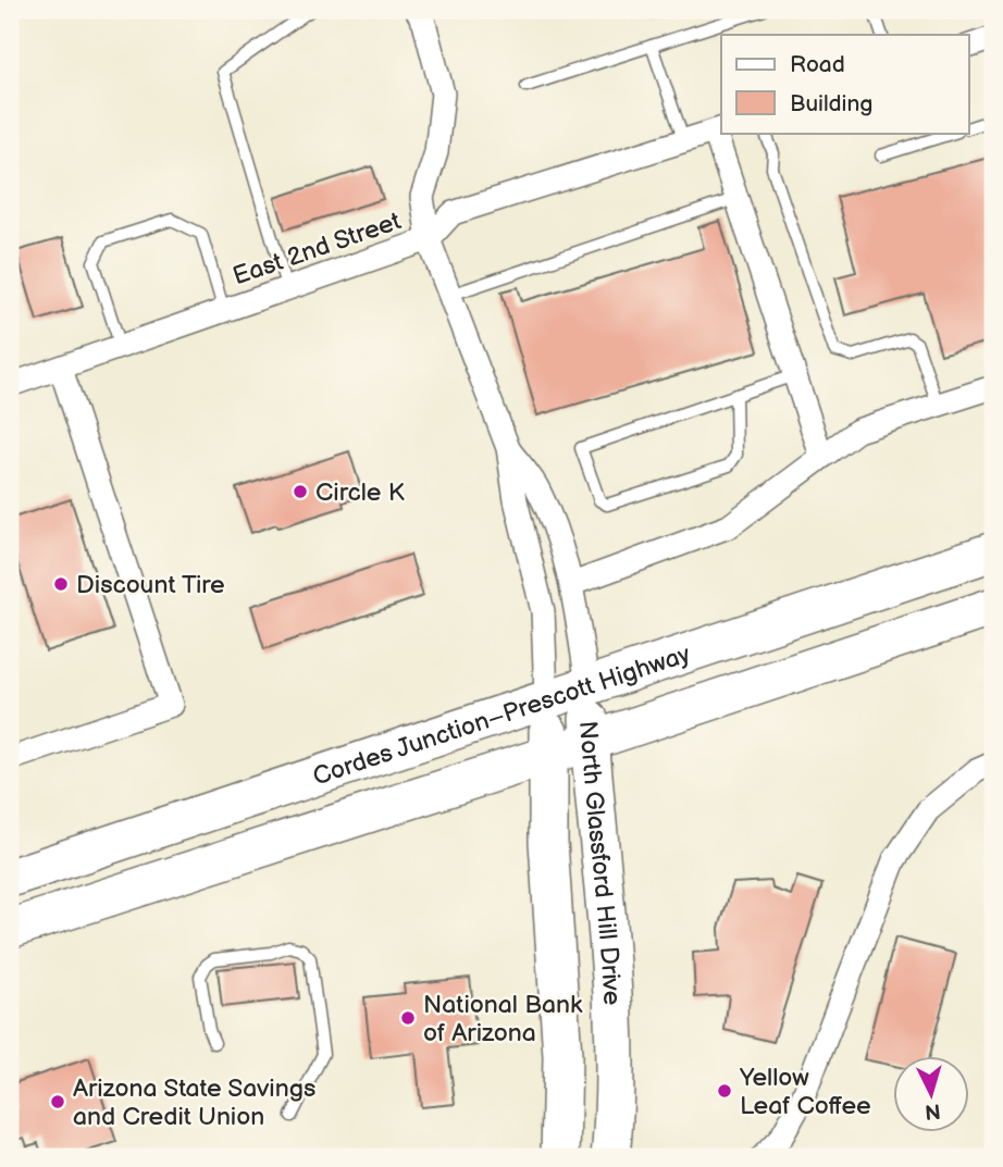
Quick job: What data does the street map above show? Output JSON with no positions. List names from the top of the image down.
{
  "streets": {
    "main road": ["Cordes Junction–Prescott Highway", "North Glassford Hill Drive"],
    "street": ["East 2nd Street"]
  },
  "crossings": [
    ["East 2nd Street", "North Glassford Hill Drive"],
    ["Cordes Junction–Prescott Highway", "North Glassford Hill Drive"]
  ],
  "places": [
    "Circle K",
    "Discount Tire",
    "National Bank of Arizona",
    "Yellow Leaf Coffee",
    "Arizona State Savings and Credit Union"
  ],
  "legend": ["Road", "Building"],
  "north": "bottom"
}
